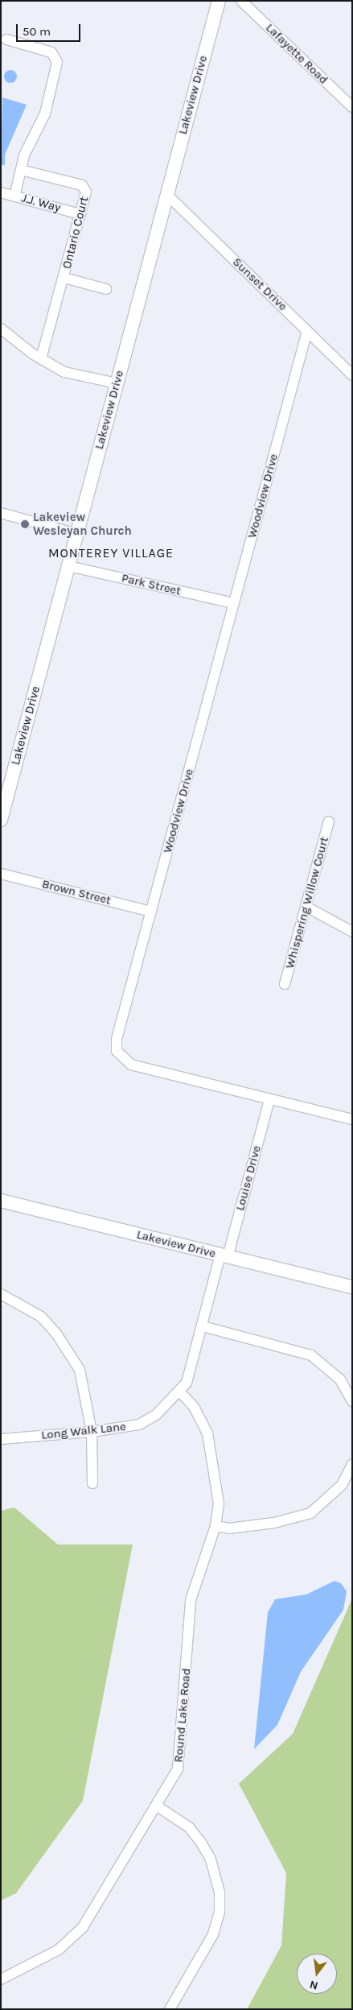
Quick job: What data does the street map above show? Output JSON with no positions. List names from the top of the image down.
{
  "streets": {
    "street": [
      "Lafayette Road",
      "Lakeview Drive",
      "J.J. Way",
      "Ontario Court",
      "Sunset Drive",
      "Woodview Drive",
      "Park Street",
      "Brown Street",
      "Whispering Willow Court",
      "Louise Drive",
      "Long Walk Lane",
      "Round Lake Road"
    ]
  },
  "crossings": [
    ["Lakeview Drive", "Sunset Drive"],
    ["Lakeview Drive", "Park Street"],
    ["Lakeview Drive", "Louise Drive"],
    ["Lakeview Drive", "Long Walk Lane"],
    ["J.J. Way", "Ontario Court"],
    ["Sunset Drive", "Woodview Drive"],
    ["Woodview Drive", "Park Street"],
    ["Woodview Drive", "Brown Street"],
    ["Woodview Drive", "Louise Drive"],
    ["Louise Drive", "Long Walk Lane"],
    ["Long Walk Lane", "Round Lake Road"]
  ],
  "districts": ["MONTEREY VILLAGE"],
  "places": ["Lakeview Wesleyan Church"],
  "scale_bar": "50 m",
  "north": "bottom"
}
